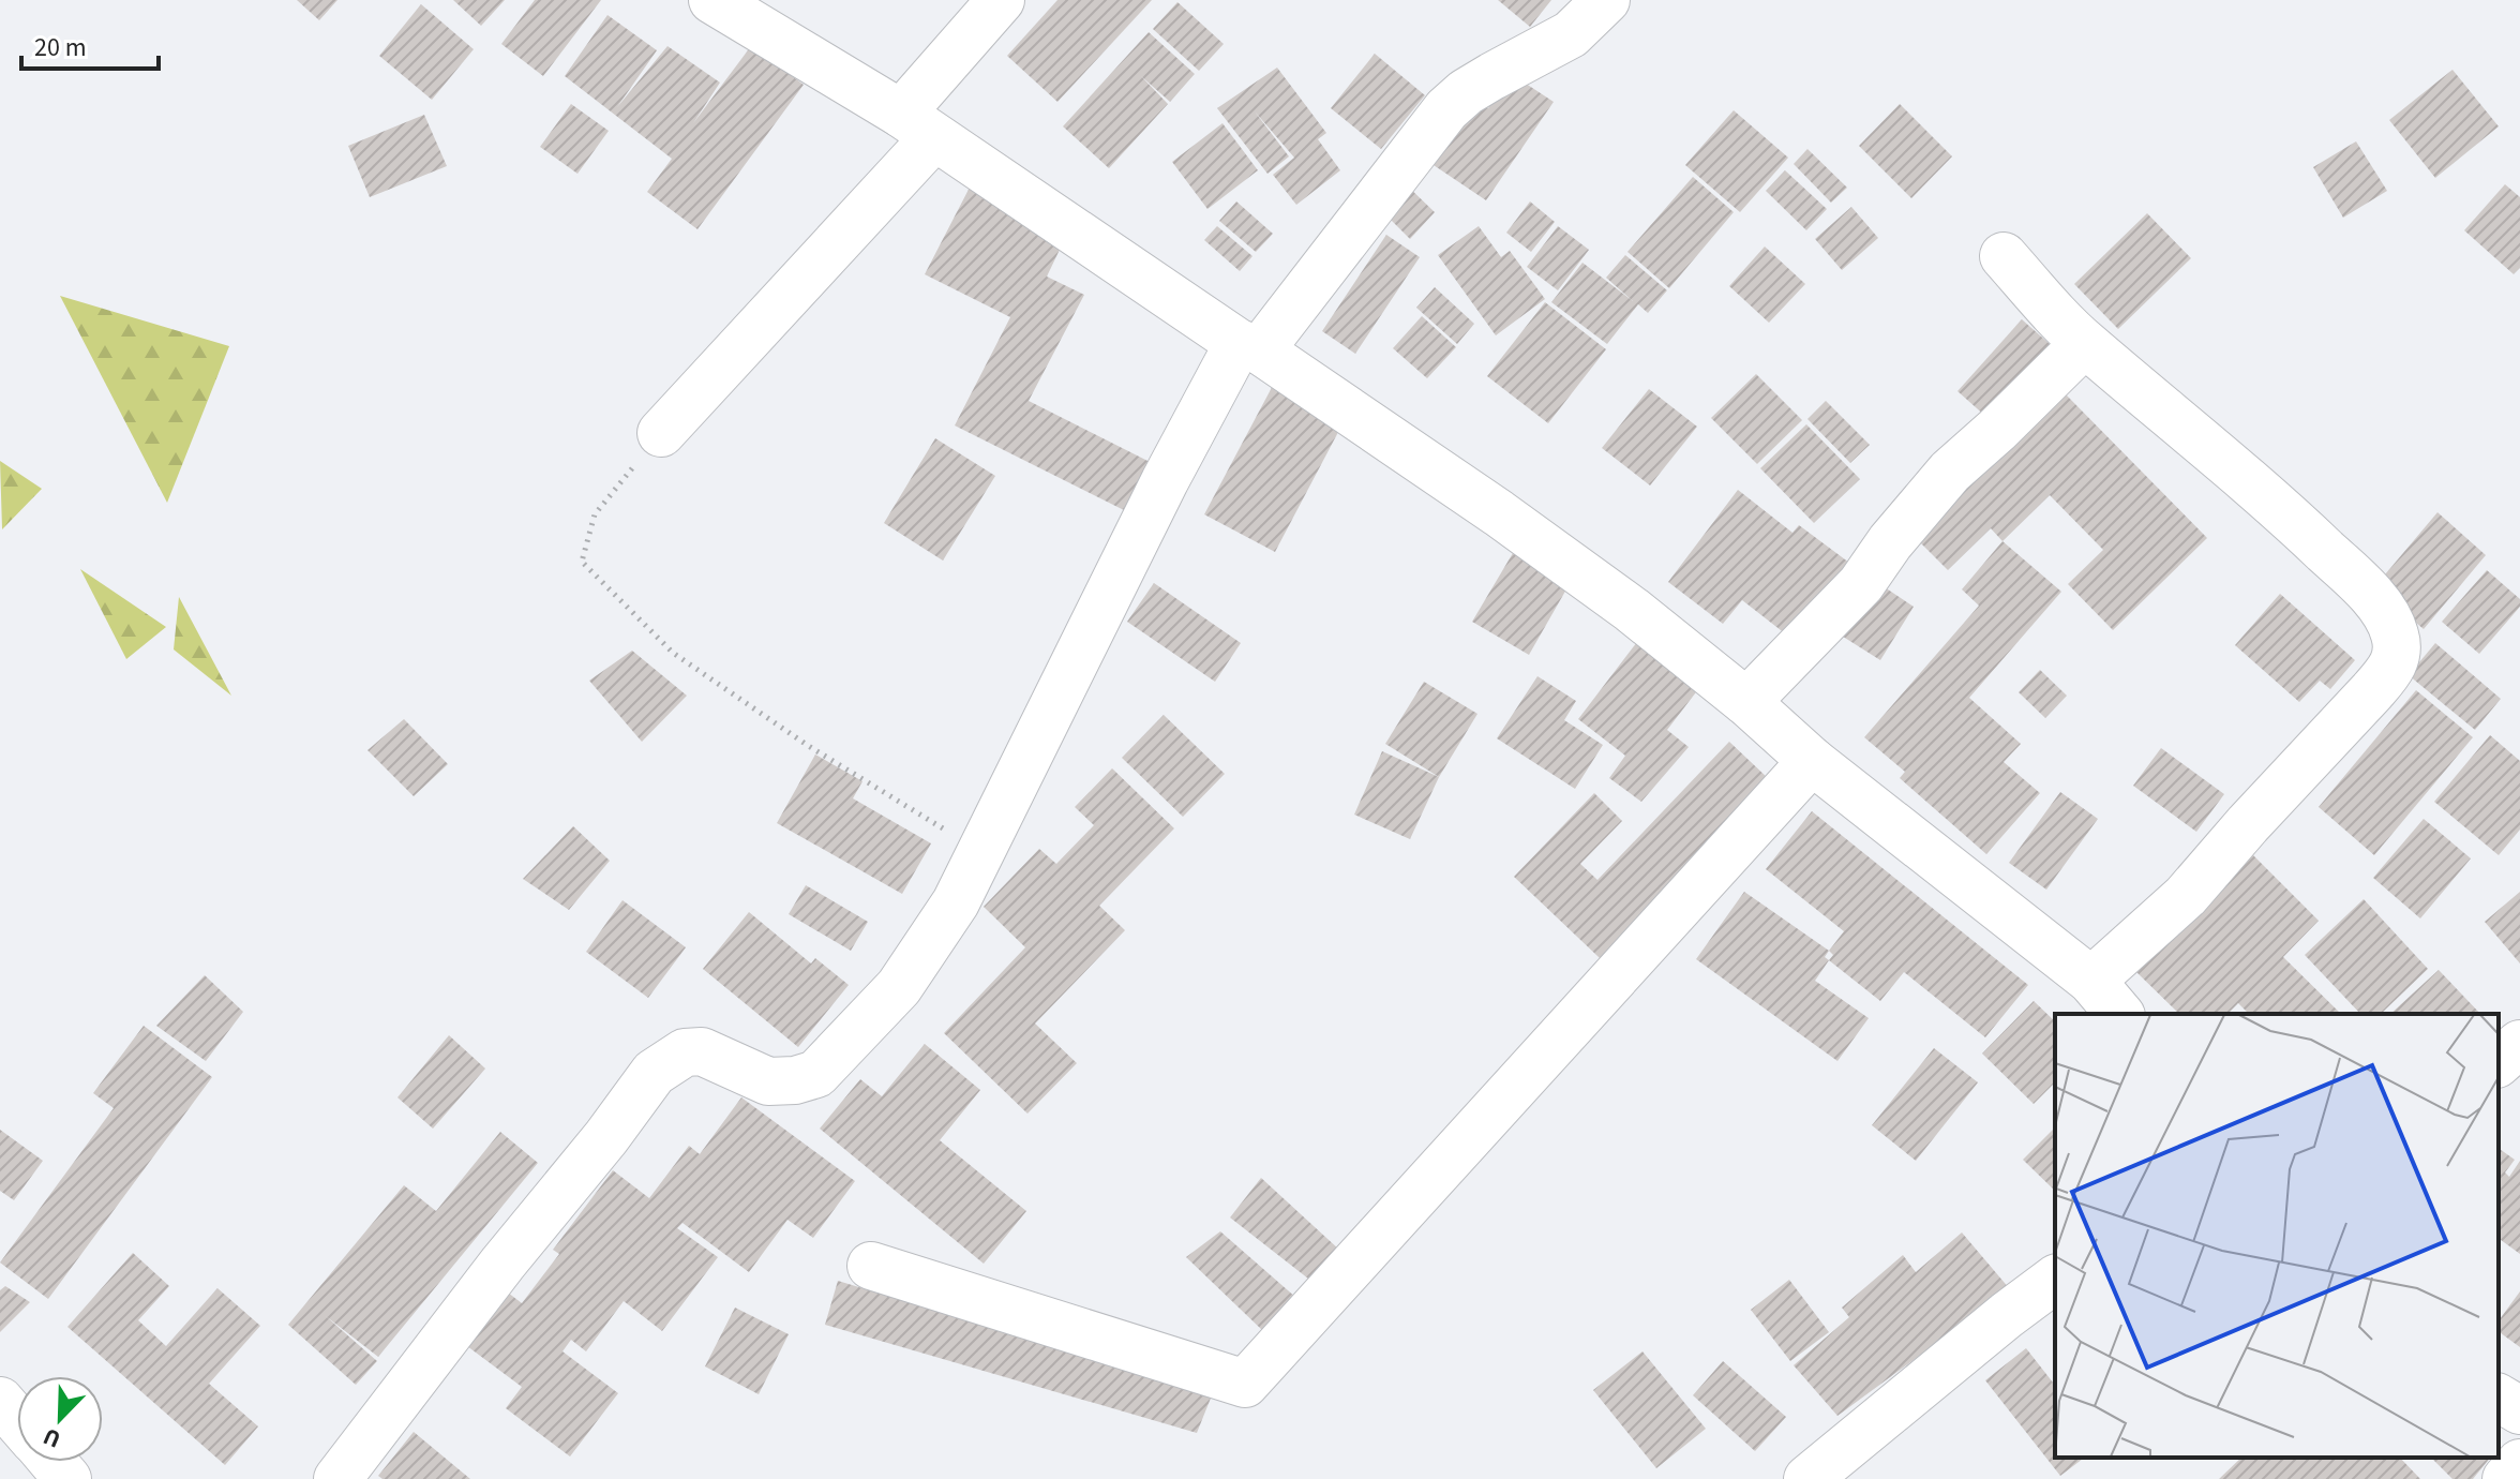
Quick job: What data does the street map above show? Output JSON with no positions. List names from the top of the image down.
{
  "scale_bar": "20 m",
  "north": "bottom left"
}
